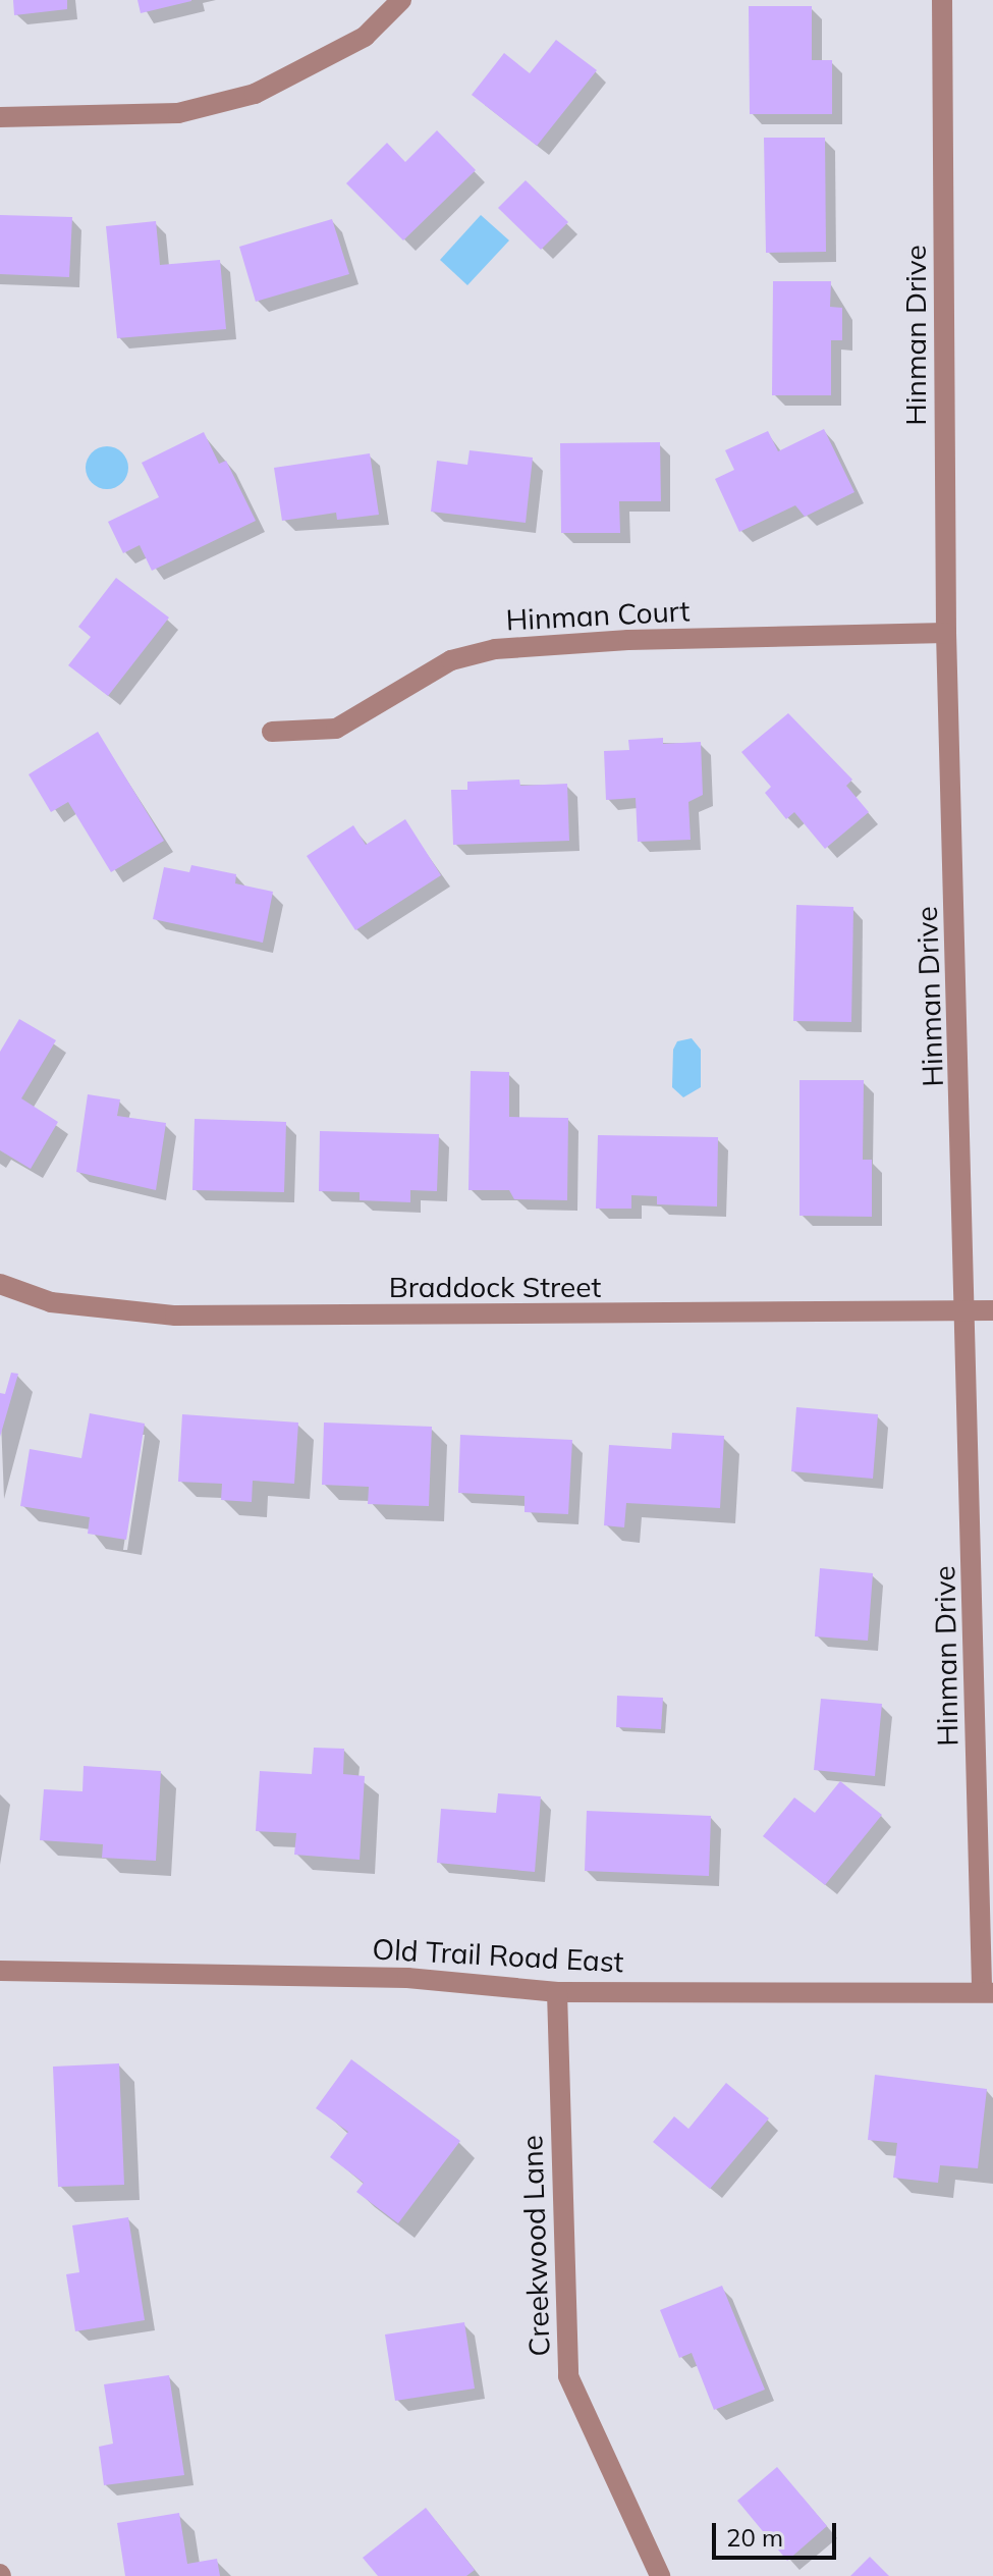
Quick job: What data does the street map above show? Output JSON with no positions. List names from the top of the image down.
{
  "streets": {
    "street": [
      "Hinman Drive",
      "Hinman Court",
      "Braddock Street",
      "Old Trail Road East",
      "Creekwood Lane"
    ]
  },
  "crossings": [
    ["Hinman Drive", "Hinman Court"],
    ["Hinman Drive", "Braddock Street"],
    ["Hinman Drive", "Old Trail Road East"],
    ["Old Trail Road East", "Creekwood Lane"]
  ],
  "scale_bar": "20 m"
}
